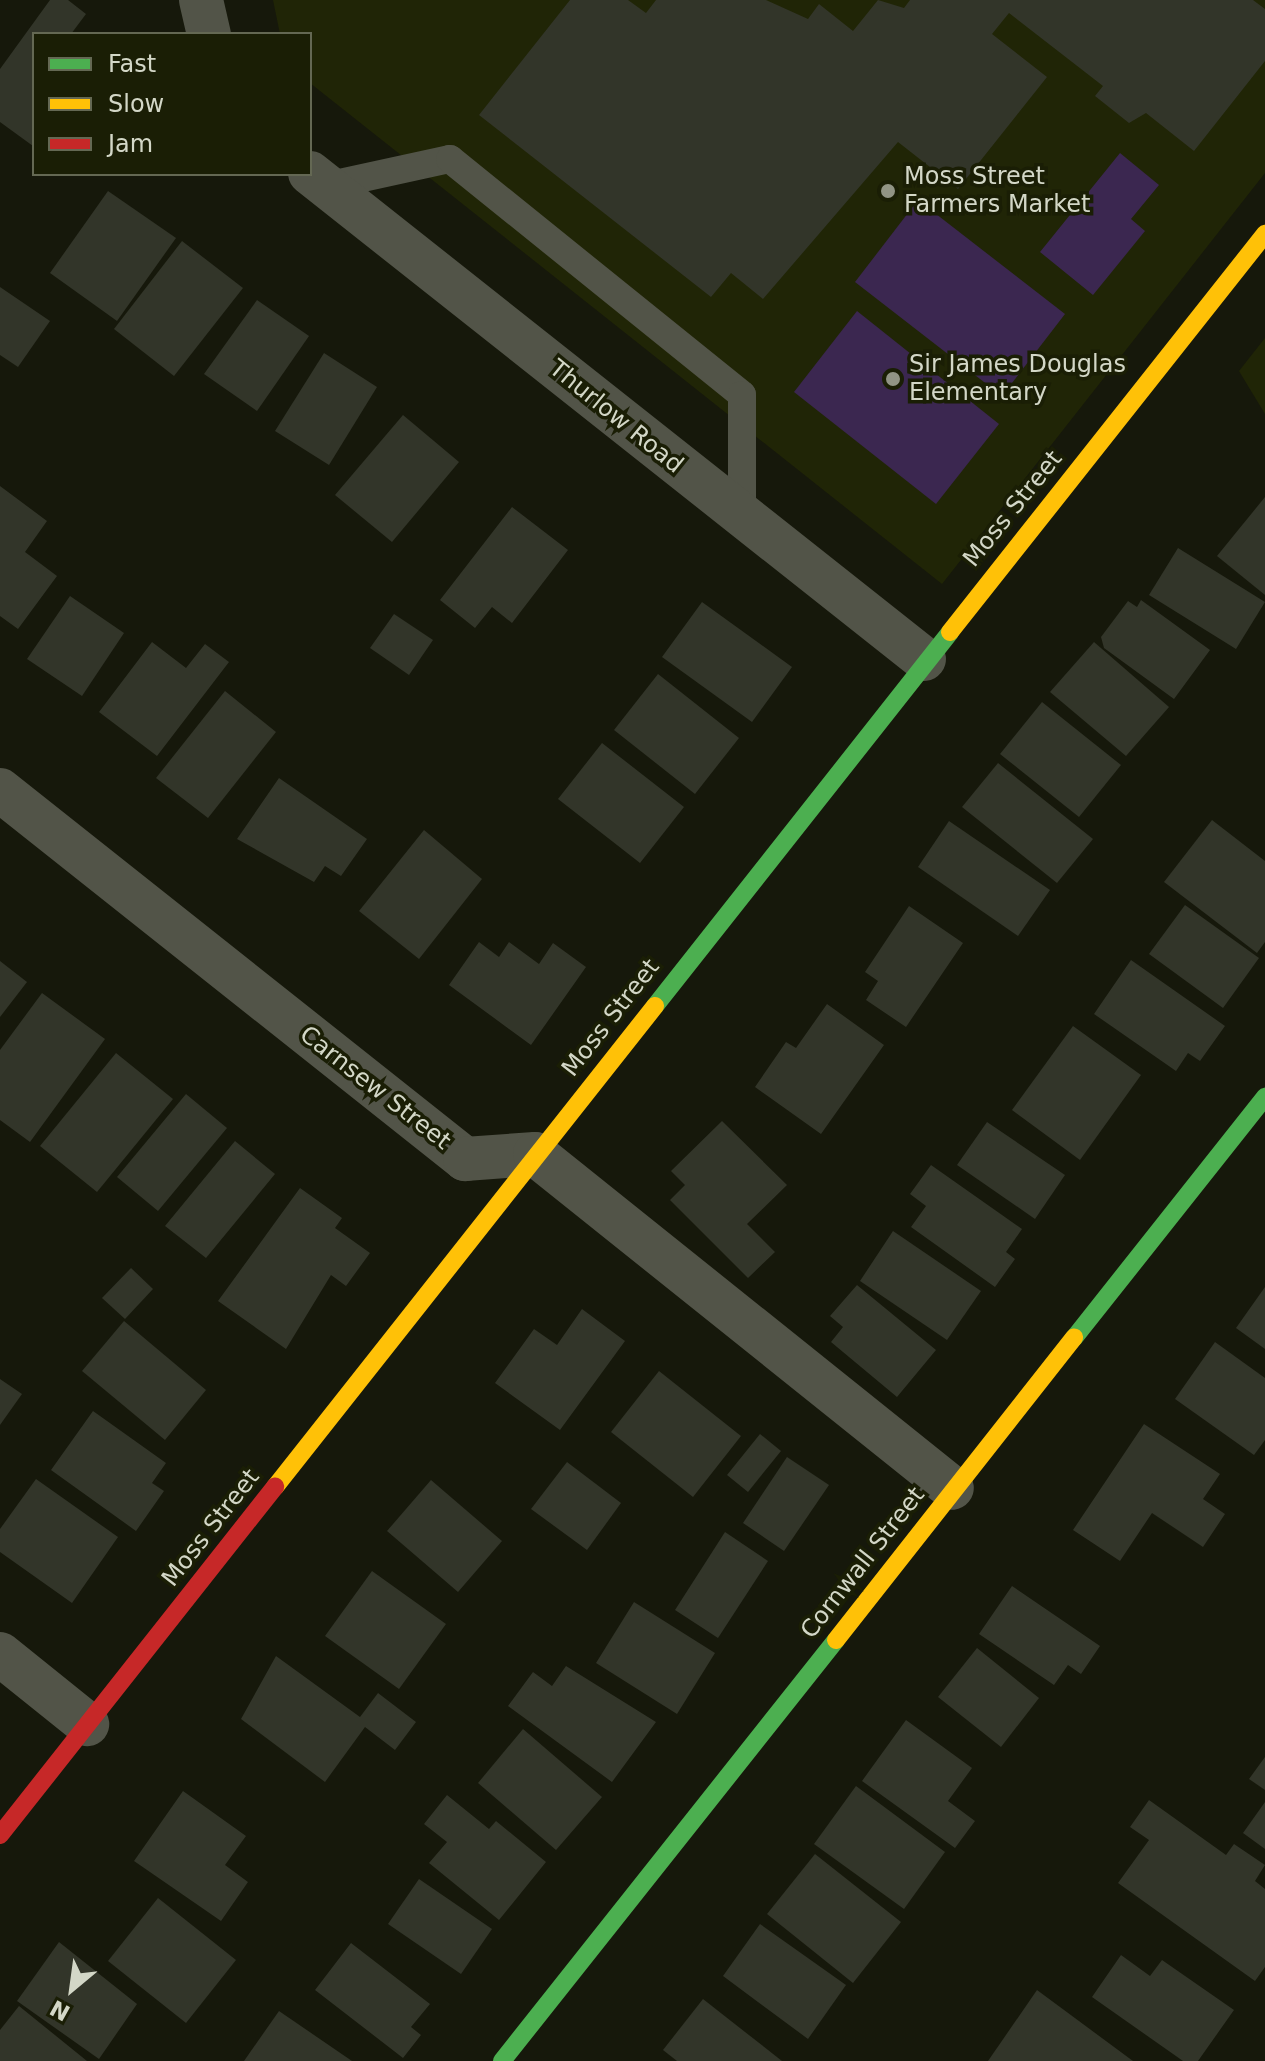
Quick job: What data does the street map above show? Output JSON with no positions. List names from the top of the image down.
{
  "streets": {
    "street": [
      "Thurlow Road",
      "Moss Street",
      "Carnsew Street",
      "Cornwall Street"
    ]
  },
  "crossings": [
    ["Thurlow Road", "Moss Street"],
    ["Moss Street", "Carnsew Street"]
  ],
  "places": ["Moss Street Farmers Market", "Sir James Douglas Elementary"],
  "legend": ["Fast", "Slow", "Jam"],
  "north": "bottom left"
}
